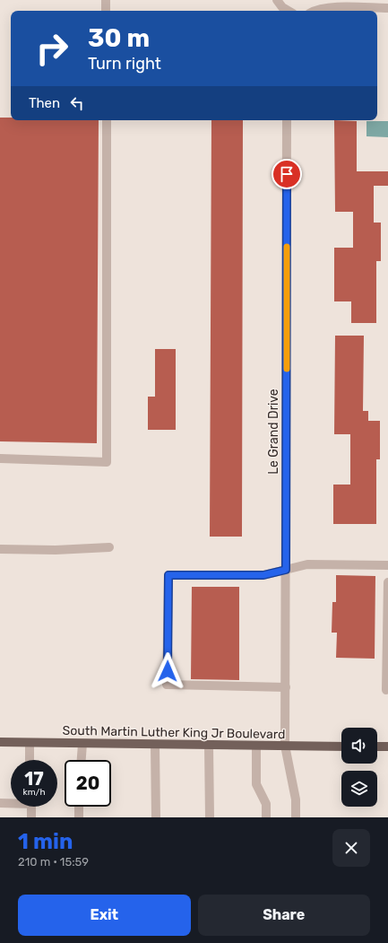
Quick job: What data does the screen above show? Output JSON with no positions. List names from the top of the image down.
{
  "streets": {
    "main road": ["South Martin Luther King Jr Boulevard"],
    "street": ["Le Grand Drive"]
  },
  "crossings": [
    ["Le Grand Drive", "South Martin Luther King Jr Boulevard"]
  ],
  "page": {
    "turn": ["30 m", "Turn right"],
    "then": "Then",
    "speed": "17 km/h",
    "limit": "20",
    "heading": ["1 min", "210 m · 15:59"],
    "buttons": ["Exit", "Share"]
  }
}
